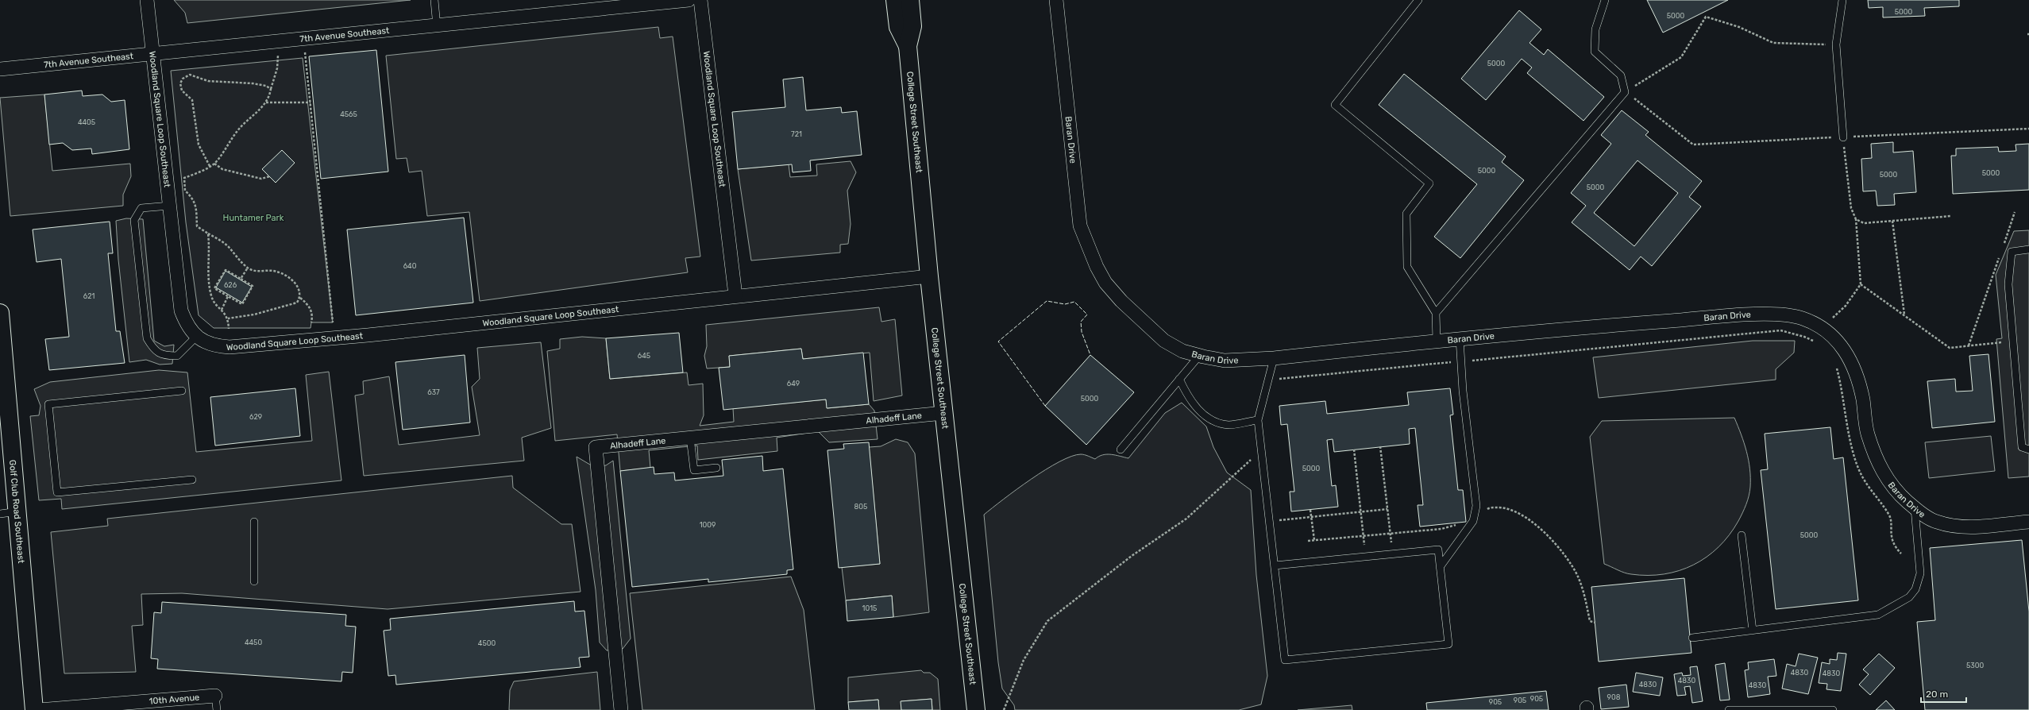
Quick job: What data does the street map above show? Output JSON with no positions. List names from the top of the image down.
{
  "streets": {
    "main road": ["College Street Southeast", "Golf Club Road Southeast"],
    "street": [
      "7th Avenue Southeast",
      "Woodland Square Loop Southeast",
      "Baran Drive",
      "Alhadeff Lane",
      "10th Avenue"
    ]
  },
  "crossings": [
    ["7th Avenue Southeast", "Woodland Square Loop Southeast"],
    ["Woodland Square Loop Southeast", "College Street Southeast"],
    ["College Street Southeast", "Alhadeff Lane"]
  ],
  "parks": ["Huntamer Park"],
  "house_numbers": [
    "5000",
    "5000",
    "5000",
    "4565",
    "4405",
    "721",
    "5000",
    "5000",
    "5000",
    "5000",
    "640",
    "626",
    "621",
    "645",
    "649",
    "637",
    "5000",
    "629",
    "5000",
    "805",
    "1009",
    "5000",
    "1015",
    "4450",
    "4500",
    "5300",
    "4830",
    "4830",
    "4830",
    "4830",
    "4830",
    "908",
    "905",
    "905",
    "905"
  ],
  "scale_bar": "20 m"
}
